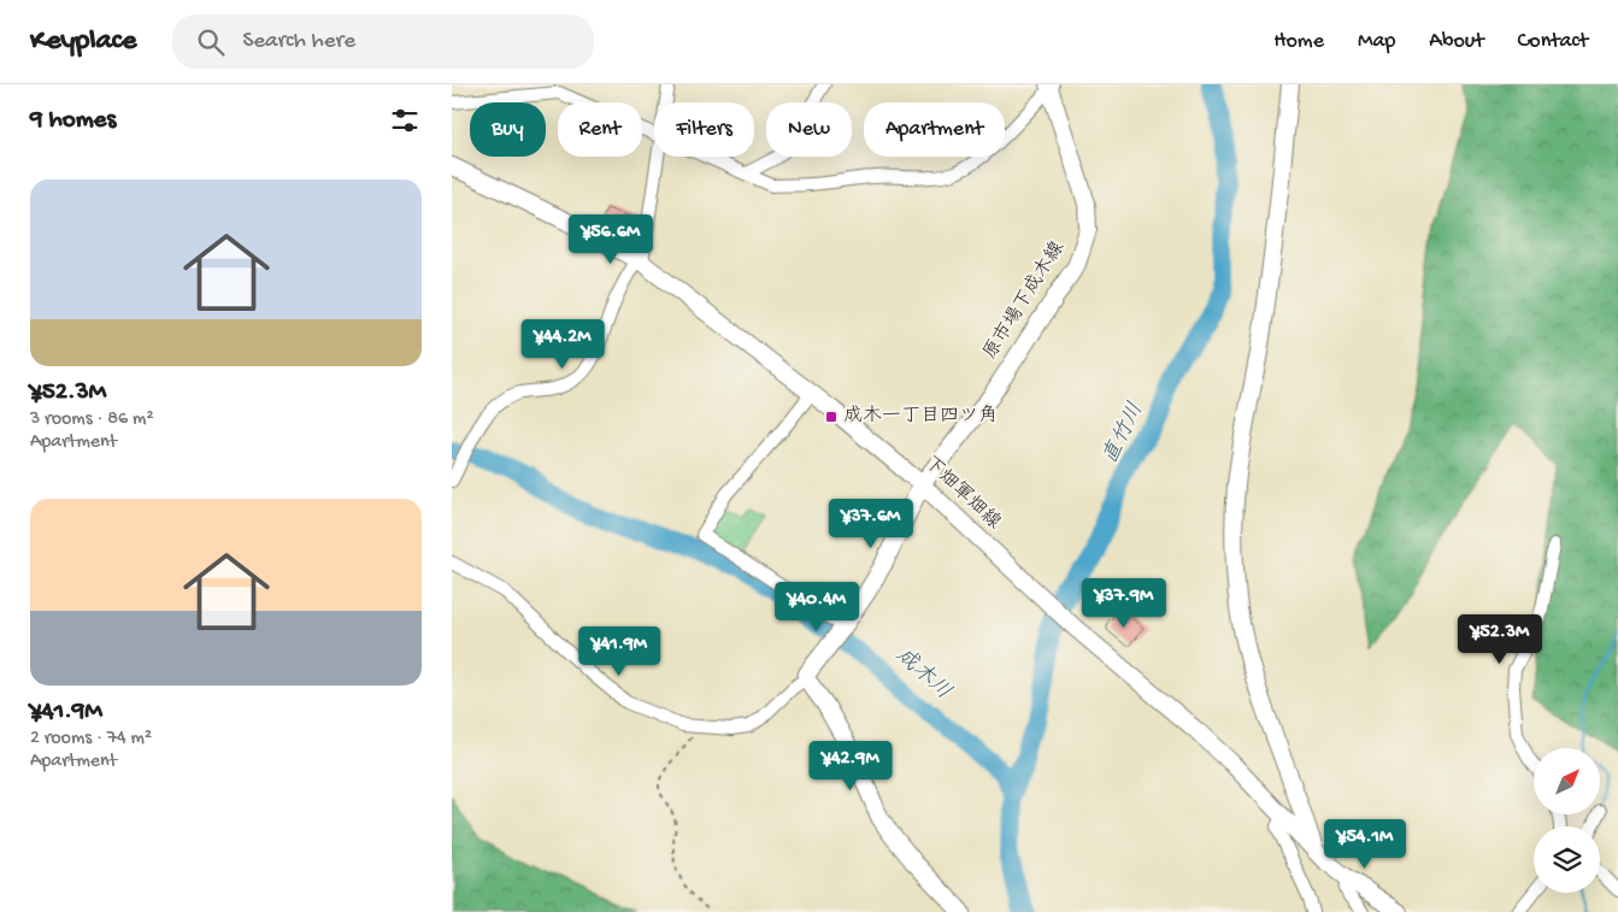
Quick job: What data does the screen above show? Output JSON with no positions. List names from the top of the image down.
{
  "streets": {
    "main road": ["原市場下成木線", "下畑軍畑線"]
  },
  "crossings": [
    ["原市場下成木線", "下畑軍畑線"]
  ],
  "water": ["直竹川", "成木川"],
  "places": {
    "transit": ["成木一丁目四ツ角"]
  },
  "north": "top right",
  "page": {
    "header": "Keyplace",
    "search": "Search here",
    "nav": [
      "Home",
      "Map",
      "About",
      "Contact"
    ],
    "heading": "9 homes",
    "chip": [
      "Buy",
      "Rent",
      "Filters",
      "New",
      "Apartment"
    ],
    "list": [
      {
        "name": "¥52.3M",
        "note": "3 rooms · 86 m² · Apartment"
      },
      {
        "name": "¥41.9M",
        "note": "2 rooms · 74 m² · Apartment"
      }
    ],
    "price": [
      "¥56.6M",
      "¥44.2M",
      "¥37.6M",
      "¥37.9M",
      "¥40.4M",
      "¥52.3M",
      "¥41.9M",
      "¥42.9M",
      "¥54.1M"
    ]
  }
}
